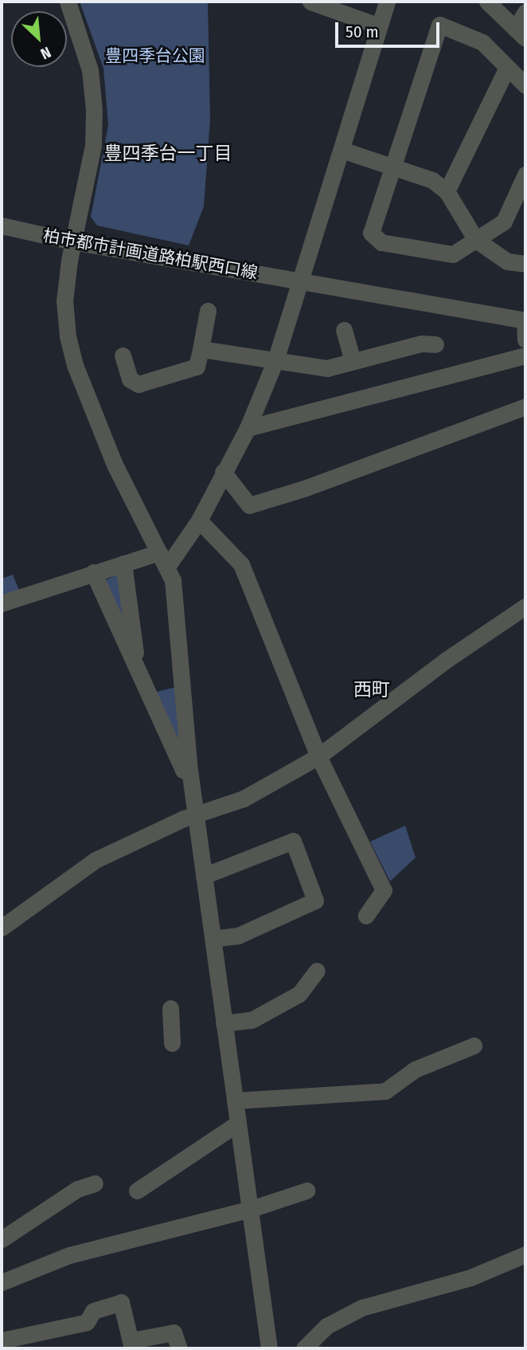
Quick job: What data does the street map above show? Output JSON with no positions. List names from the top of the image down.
{
  "streets": {
    "street": ["柏市都市計画道路柏駅西口線"]
  },
  "districts": ["豊四季台一丁目", "西町"],
  "parks": ["豊四季台公園"],
  "scale_bar": "50 m",
  "north": "bottom right"
}
